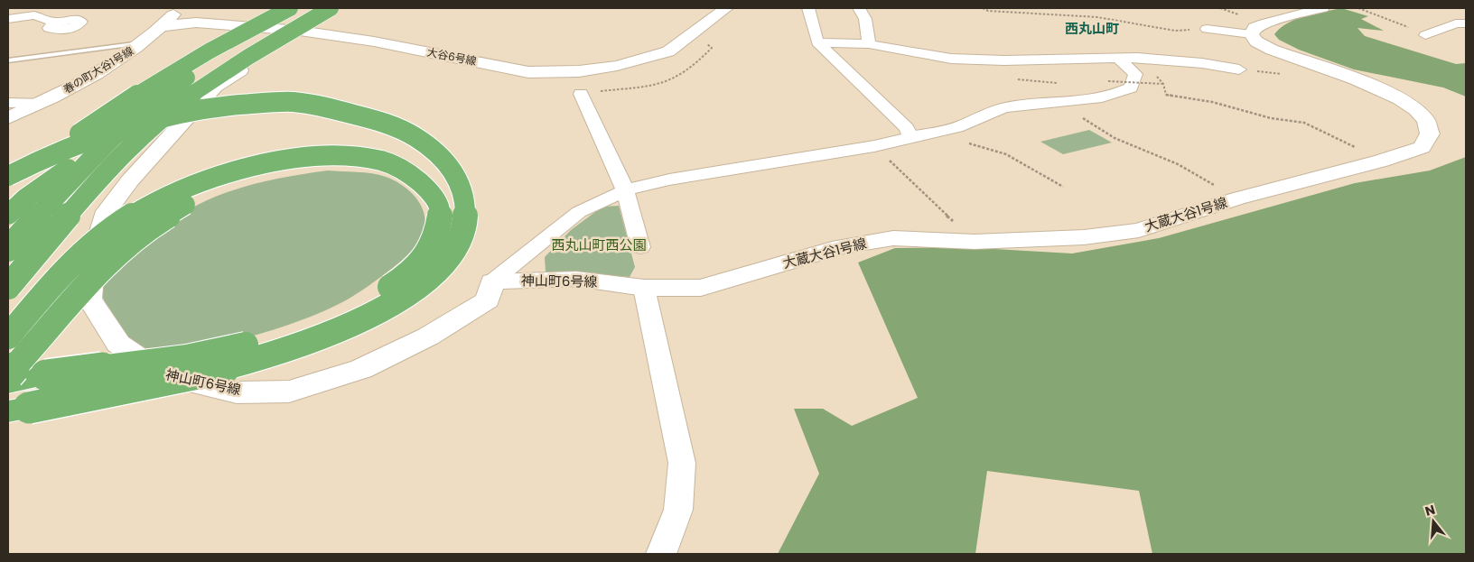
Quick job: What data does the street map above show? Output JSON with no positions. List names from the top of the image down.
{
  "streets": {
    "street": [
      "大谷6号線",
      "春の町大谷1号線",
      "大蔵大谷1号線",
      "神山町6号線"
    ]
  },
  "crossings": [
    ["大谷6号線", "春の町大谷1号線"],
    ["大谷6号線", "神山町6号線"],
    ["大蔵大谷1号線", "神山町6号線"]
  ],
  "districts": ["西丸山町"],
  "parks": ["西丸山町西公園"],
  "north": "top"
}
